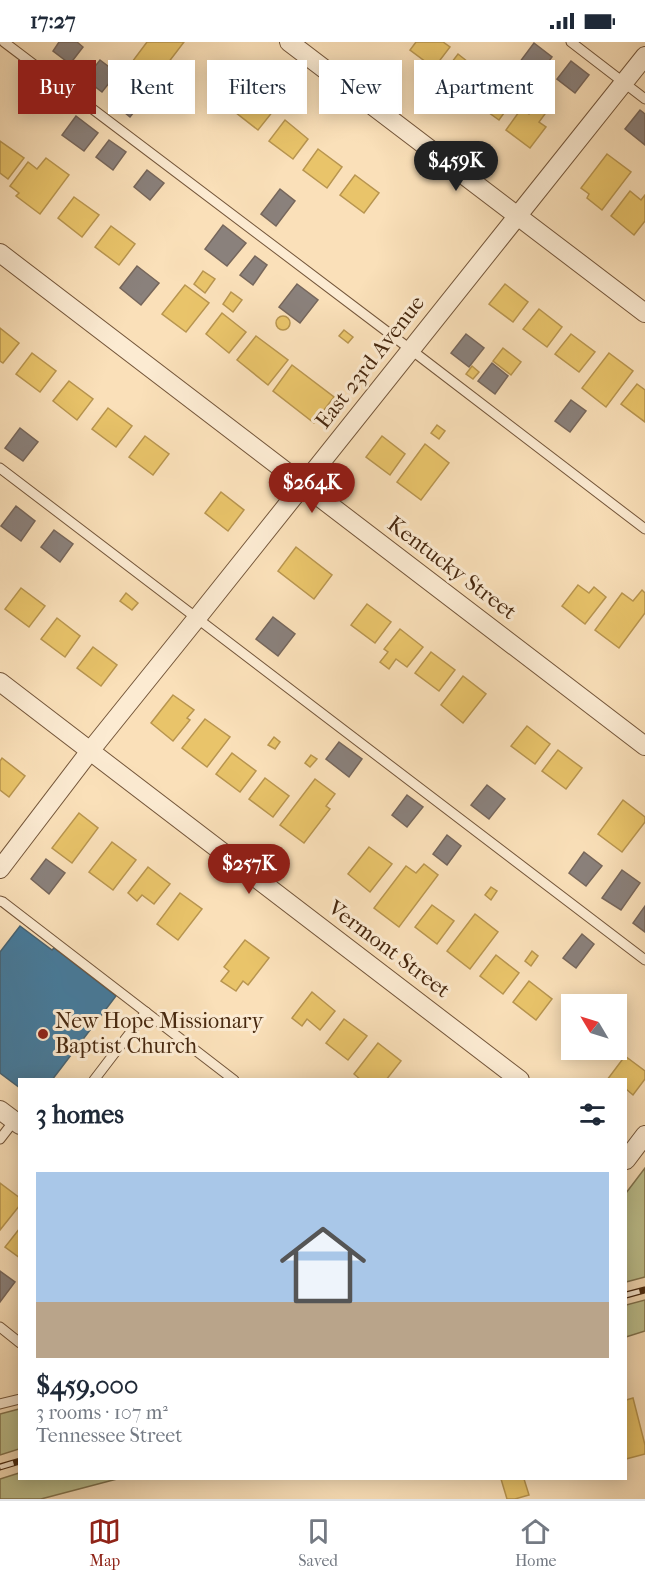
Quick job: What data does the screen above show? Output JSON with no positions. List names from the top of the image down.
{
  "streets": {
    "street": ["East 23rd Avenue", "Kentucky Street", "Vermont Street"]
  },
  "crossings": [
    ["East 23rd Avenue", "Kentucky Street"],
    ["East 23rd Avenue", "Vermont Street"]
  ],
  "places": ["New Hope Missionary Baptist Church"],
  "north": "top left",
  "page": {
    "status": "17:27",
    "chip": [
      "Buy",
      "Rent",
      "Filters",
      "New",
      "Apartment"
    ],
    "price": ["$459K", "$264K", "$257K"],
    "heading": "3 homes",
    "list": [
      {
        "name": "$459,000",
        "note": "3 rooms · 107 m² · Tennessee Street"
      }
    ],
    "tabs": ["Map", "Saved", "Home"]
  }
}
